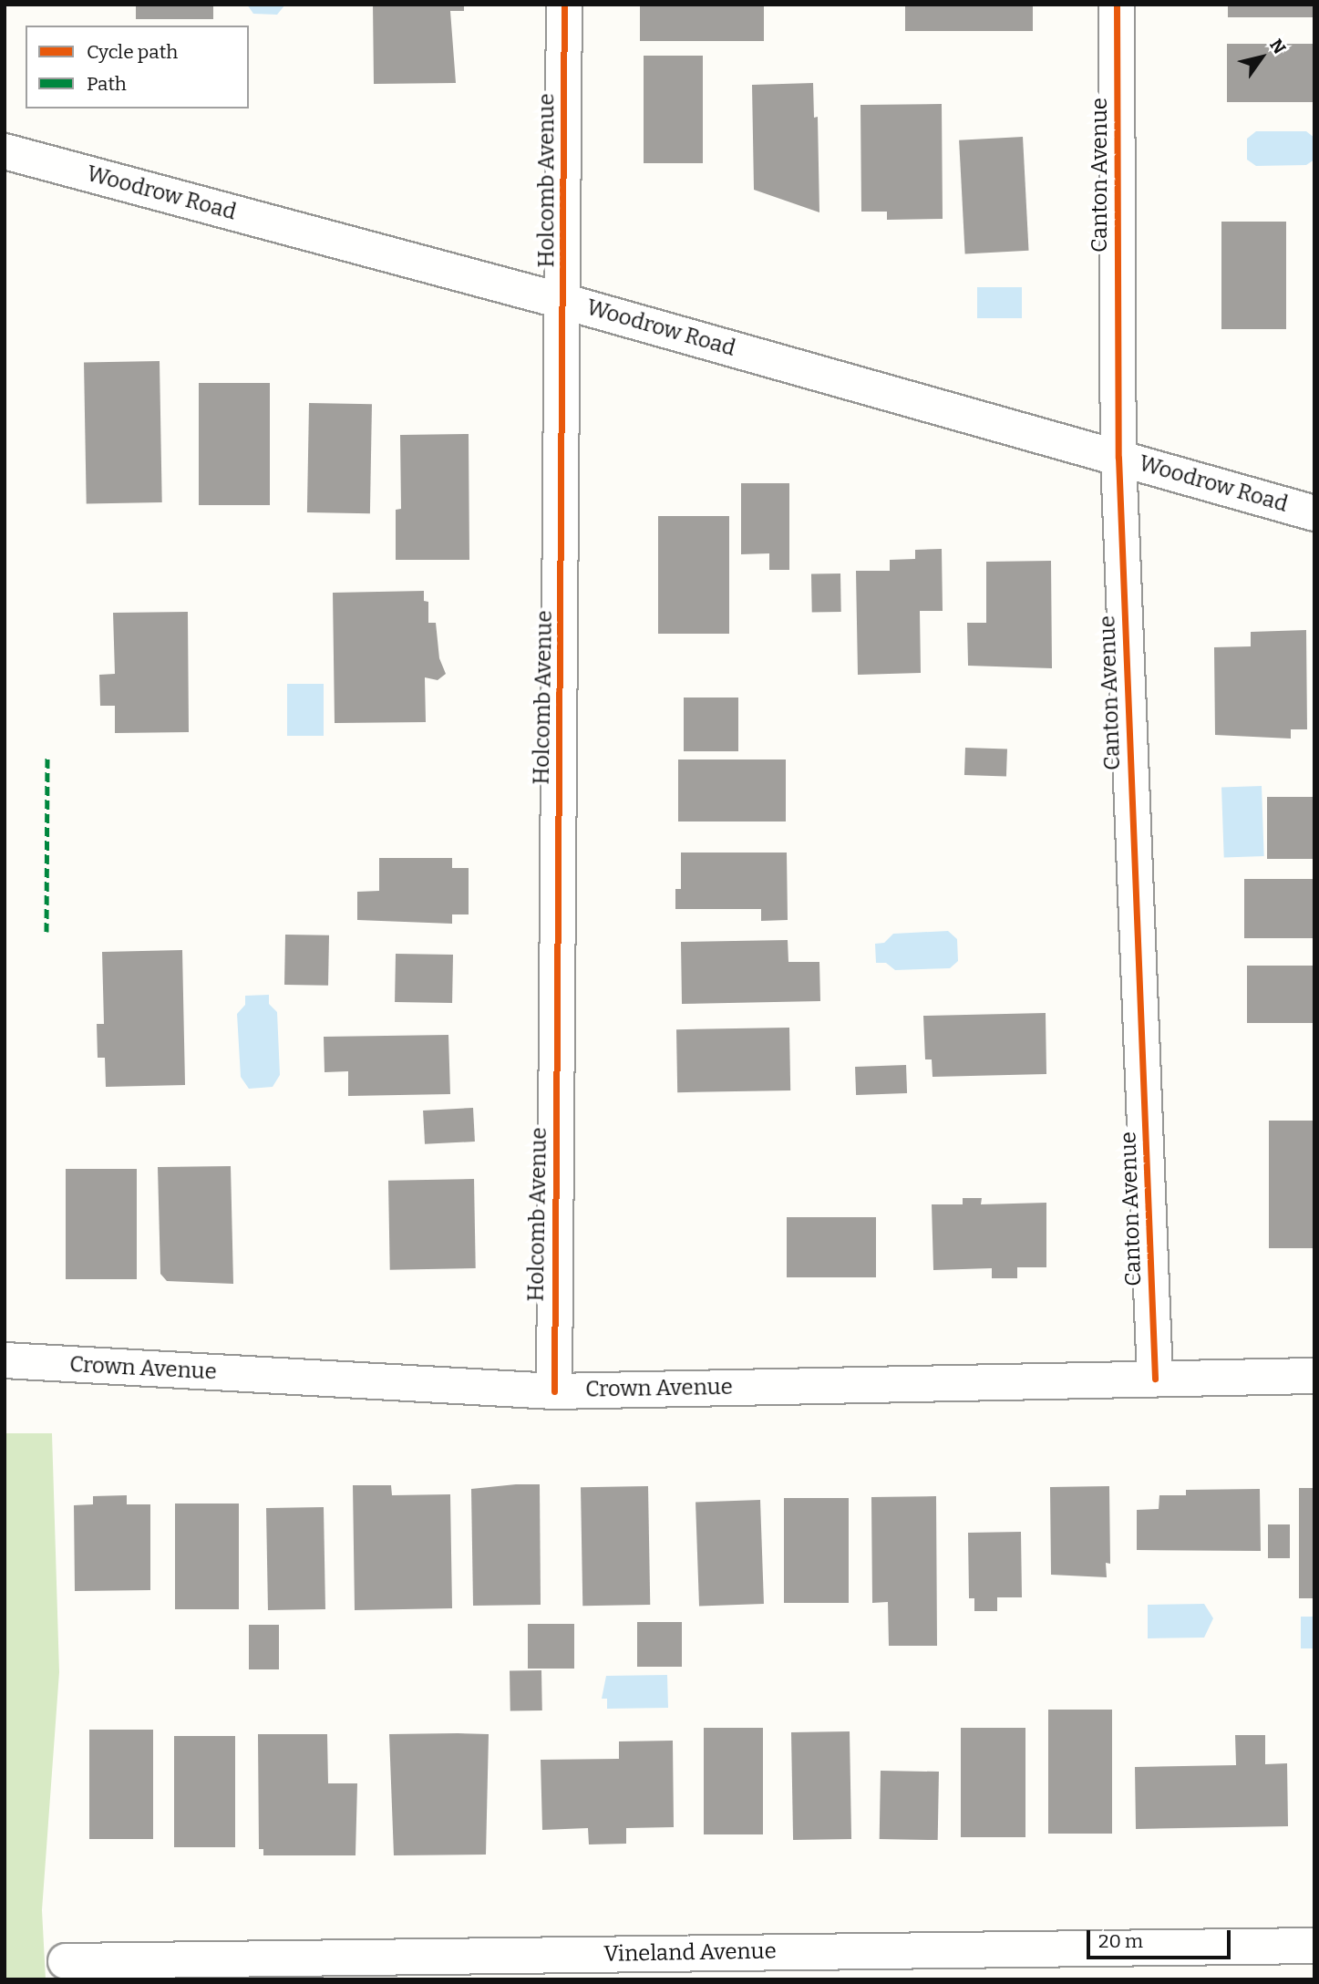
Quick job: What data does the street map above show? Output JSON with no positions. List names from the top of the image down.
{
  "streets": {
    "street": [
      "Canton Avenue",
      "Holcomb Avenue",
      "Woodrow Road",
      "Crown Avenue",
      "Vineland Avenue"
    ]
  },
  "crossings": [
    ["Canton Avenue", "Woodrow Road"],
    ["Canton Avenue", "Crown Avenue"],
    ["Holcomb Avenue", "Woodrow Road"],
    ["Holcomb Avenue", "Crown Avenue"]
  ],
  "legend": ["Cycle path", "Path"],
  "scale_bar": "20 m",
  "north": "top right"
}
